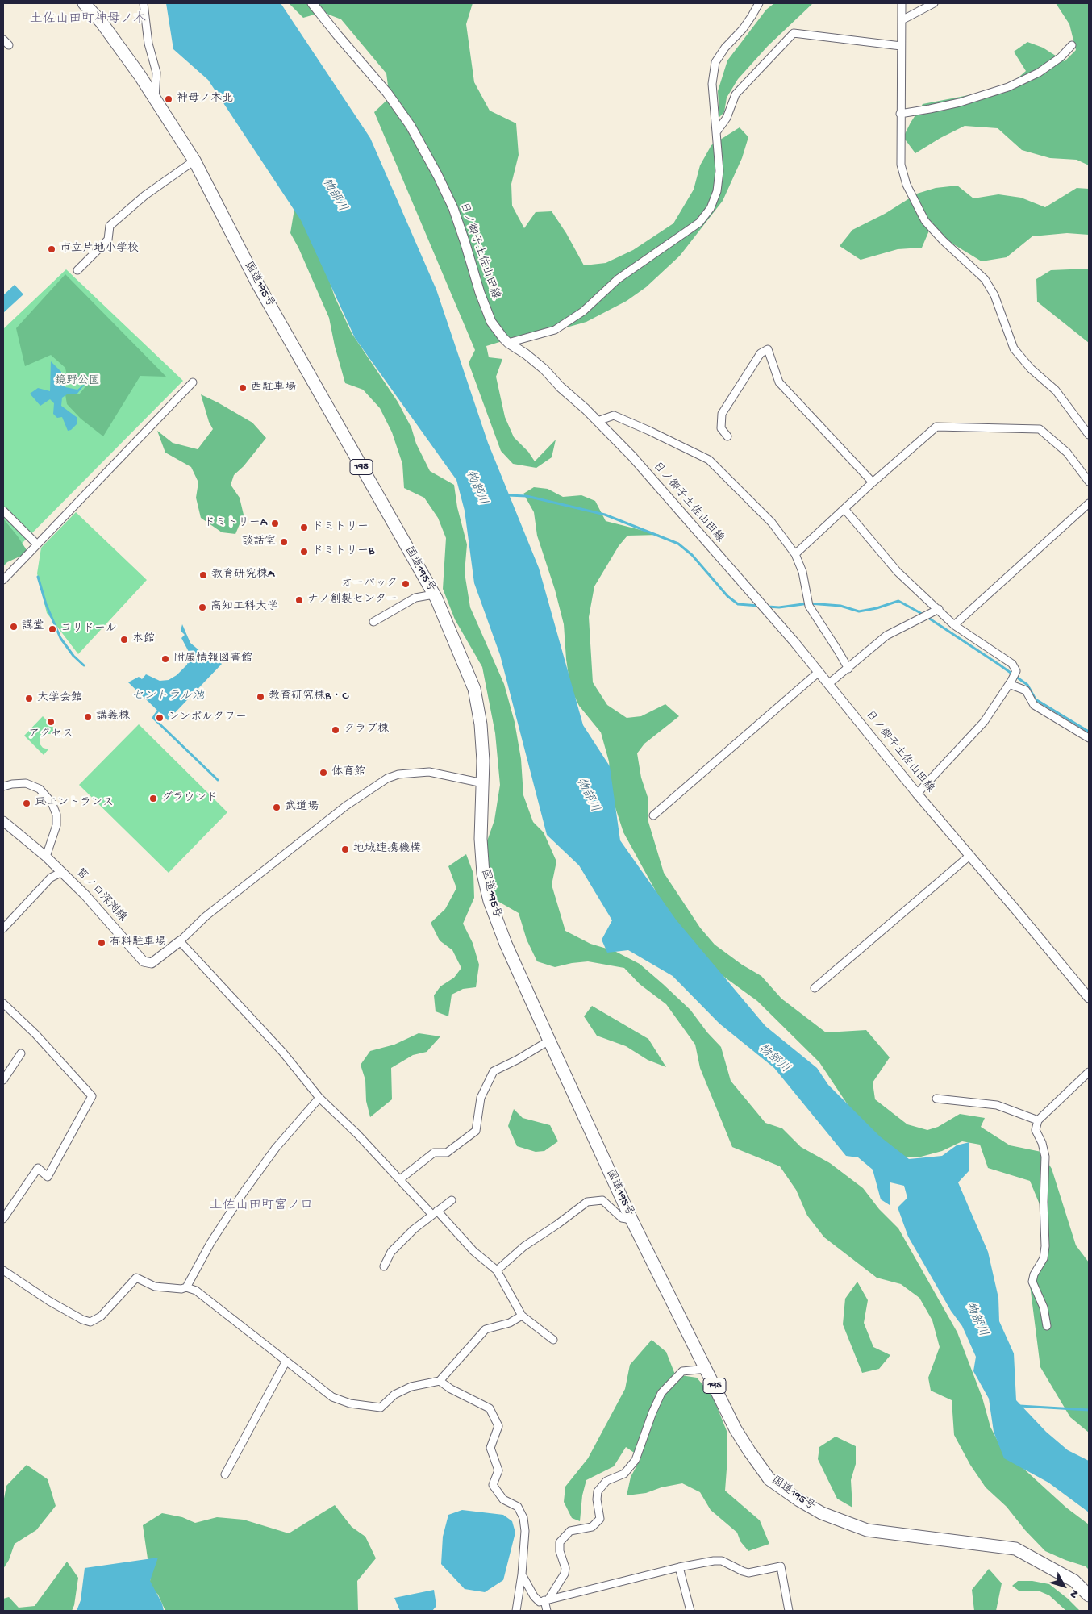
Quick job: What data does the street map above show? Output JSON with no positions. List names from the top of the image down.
{
  "streets": {
    "highway": ["国道195号", "195"],
    "main road": ["日ノ御子土佐山田線", "宮ノ口深渕線"]
  },
  "districts": ["土佐山田町神母ノ木", "土佐山田町宮ノ口"],
  "water": ["物部川", "セントラル池"],
  "parks": ["鏡野公園"],
  "places": [
    "神母ノ木北",
    "市立片地小学校",
    "西駐車場",
    "ドミトリーA",
    "ドミトリー",
    "談話室",
    "ドミトリーB",
    "教育研究棟A",
    "オーバック",
    "ナノ創製センター",
    "高知工科大学",
    "講堂",
    "コリドール",
    "本館",
    "附属情報図書館",
    "教育研究棟B・C",
    "大学会館",
    "講義棟",
    "シンボルタワー",
    "アクセス",
    "クラブ棟",
    "体育館",
    "グラウンド",
    "東エントランス",
    "武道場",
    "地域連携機構",
    "有料駐車場"
  ],
  "north": "bottom right"
}
